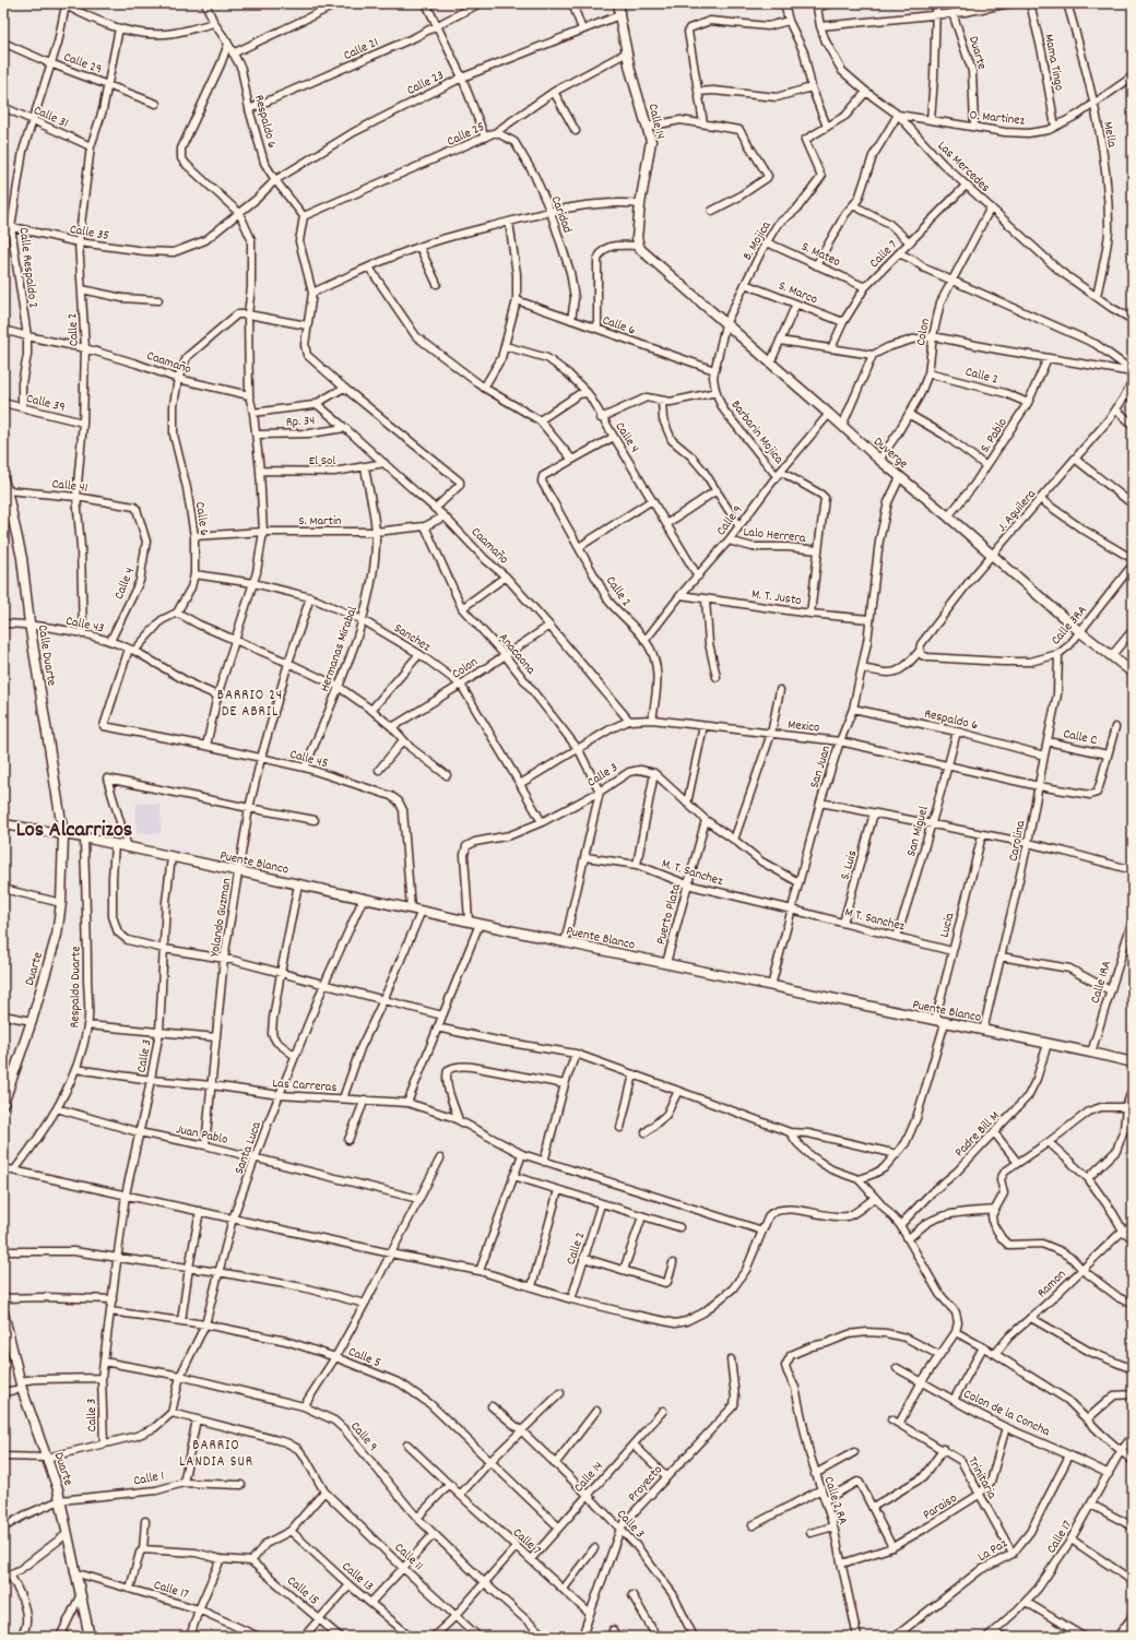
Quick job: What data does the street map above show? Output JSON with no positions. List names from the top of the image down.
{
  "streets": {
    "street": [
      "Calle 21",
      "Duarte",
      "Calle 29",
      "Mama Tingo",
      "Calle 23",
      "Calle 31",
      "O. Martinez",
      "Respaldo 6",
      "Calle 14",
      "Calle 25",
      "Mella",
      "Las Mercedes",
      "Caridad",
      "Calle 35",
      "B. Mojica",
      "S. Mateo",
      "Calle 7",
      "Calle Respaldo 2",
      "S. Marco",
      "Calle 6",
      "Calle 2",
      "Colon",
      "Caamaño",
      "Calle 39",
      "Rp. 34",
      "Barbarin Mojica",
      "S. Pablo",
      "Calle 4",
      "Duverge",
      "El Sol",
      "Calle 41",
      "J. Aguilera",
      "S. Martin",
      "Calle 9",
      "Lalo Herrera",
      "M. T. Justo",
      "Calle 43",
      "Calle 3RA",
      "Sanchez",
      "Hermanas Mirabal",
      "Anacaona",
      "Calle Duarte",
      "Mexico",
      "Calle C",
      "Calle 45",
      "San Juan",
      "Calle 3",
      "San Miguel",
      "Carolina",
      "Puente Blanco",
      "S. Luis",
      "M. T. Sanchez",
      "Puerto Plata",
      "Yolando Guzman",
      "M T. Sanchez",
      "Lucia",
      "Calle 1RA",
      "Respaldo Duarte",
      "Las Carreras",
      "Juan Pablo",
      "Padre Bill M",
      "Santa Luca",
      "Ramon",
      "Calle 5",
      "Colon de la Concha",
      "Calle 1",
      "Trinitaria",
      "Proyecto",
      "Calle 2 RA",
      "Paraiso",
      "Calle 17",
      "La Paz",
      "Calle 11",
      "Calle 13",
      "Calle 15"
    ]
  },
  "crossings": [
    ["Calle 21", "Respaldo 6"],
    ["Duarte", "O. Martinez"],
    ["Duarte", "Calle Duarte"],
    ["Duarte", "Puente Blanco"],
    ["Duarte", "Calle 1"],
    ["Duarte", "Calle 17"],
    ["Calle 29", "Calle Respaldo 2"],
    ["Calle 29", "Calle 2"],
    ["Mama Tingo", "O. Martinez"],
    ["Calle 23", "Respaldo 6"],
    ["Calle 23", "Calle 14"],
    ["Calle 23", "Calle 35"],
    ["Calle 31", "Calle Respaldo 2"],
    ["Calle 31", "Calle 2"],
    ["O. Martinez", "Mella"],
    ["O. Martinez", "Las Mercedes"],
    ["Respaldo 6", "Calle 25"],
    ["Respaldo 6", "San Juan"],
    ["Respaldo 6", "San Miguel"],
    ["Respaldo 6", "Carolina"],
    ["Calle 14", "Calle 25"],
    ["Calle 14", "Calle 7"],
    ["Calle 14", "Duverge"],
    ["Calle 14", "Calle 3"],
    ["Calle 14", "Calle 5"],
    ["Calle 25", "Caridad"],
    ["Mella", "Las Mercedes"],
    ["Las Mercedes", "Calle 7"],
    ["Las Mercedes", "Colon"],
    ["Caridad", "Calle 6"],
    ["Calle 35", "Calle Respaldo 2"],
    ["Calle 35", "Calle 2"],
    ["B. Mojica", "S. Mateo"],
    ["B. Mojica", "S. Marco"],
    ["B. Mojica", "Calle 6"],
    ["B. Mojica", "Barbarin Mojica"],
    ["B. Mojica", "Duverge"],
    ["S. Mateo", "Calle 7"],
    ["Calle 7", "S. Marco"],
    ["Calle 7", "Proyecto"],
    ["Calle Respaldo 2", "Caamaño"],
    ["Calle Respaldo 2", "Calle 39"],
    ["Calle 6", "Caamaño"],
    ["Calle 6", "Barbarin Mojica"],
    ["Calle 6", "S. Martin"],
    ["Calle 6", "Calle 43"],
    ["Calle 6", "Sanchez"],
    ["Calle 6", "Calle 45"],
    ["Calle 2", "Colon"],
    ["Calle 2", "Caamaño"],
    ["Calle 2", "Calle 39"],
    ["Calle 2", "S. Pablo"],
    ["Calle 2", "Calle 41"],
    ["Calle 2", "Calle 9"],
    ["Calle 2", "Calle 43"],
    ["Calle 2", "Mexico"],
    ["Colon", "Caamaño"],
    ["Colon", "Duverge"],
    ["Colon", "Sanchez"],
    ["Colon", "Anacaona"],
    ["Caamaño", "Rp. 34"],
    ["Caamaño", "El Sol"],
    ["Caamaño", "S. Martin"],
    ["Caamaño", "Mexico"],
    ["Barbarin Mojica", "Calle 9"],
    ["S. Pablo", "Duverge"],
    ["Calle 4", "Calle 41"],
    ["Calle 4", "Calle 9"],
    ["Calle 4", "Calle 43"],
    ["Duverge", "J. Aguilera"],
    ["Duverge", "Calle 9"],
    ["Duverge", "Calle 3RA"],
    ["Duverge", "San Juan"],
    ["El Sol", "Hermanas Mirabal"],
    ["Calle 41", "Calle Duarte"],
    ["J. Aguilera", "Calle 3RA"],
    ["J. Aguilera", "San Juan"],
    ["S. Martin", "Hermanas Mirabal"],
    ["S. Martin", "Anacaona"],
    ["Calle 9", "Lalo Herrera"],
    ["Calle 9", "M. T. Justo"],
    ["Calle 9", "Calle 3"],
    ["Calle 9", "Santa Luca"],
    ["M. T. Justo", "San Juan"],
    ["Calle 43", "Calle Duarte"],
    ["Calle 3RA", "Carolina"],
    ["Sanchez", "Hermanas Mirabal"],
    ["Sanchez", "Mexico"],
    ["Sanchez", "Calle 3"],
    ["Sanchez", "Yolando Guzman"],
    ["Hermanas Mirabal", "Calle 45"],
    ["Anacaona", "Mexico"],
    ["Anacaona", "Calle 3"],
    ["Calle Duarte", "Puente Blanco"],
    ["Mexico", "Calle C"],
    ["Mexico", "San Juan"],
    ["Mexico", "San Miguel"],
    ["Mexico", "Carolina"],
    ["Calle C", "Carolina"],
    ["Calle 45", "Puente Blanco"],
    ["Calle 45", "Yolando Guzman"],
    ["San Juan", "Puente Blanco"],
    ["San Juan", "M. T. Sanchez"],
    ["San Juan", "M T. Sanchez"],
    ["Calle 3", "Puente Blanco"],
    ["Calle 3", "Las Carreras"],
    ["Calle 3", "Juan Pablo"],
    ["Calle 3", "Calle 5"],
    ["Calle 3", "Proyecto"],
    ["San Miguel", "M T. Sanchez"],
    ["Carolina", "Puente Blanco"],
    ["Puente Blanco", "Puerto Plata"],
    ["Puente Blanco", "Yolando Guzman"],
    ["Puente Blanco", "Lucia"],
    ["Puente Blanco", "Calle 1RA"],
    ["Puente Blanco", "Respaldo Duarte"],
    ["Puente Blanco", "Padre Bill M"],
    ["Puente Blanco", "Santa Luca"],
    ["S. Luis", "M T. Sanchez"],
    ["M. T. Sanchez", "Puerto Plata"],
    ["M. T. Sanchez", "M T. Sanchez"],
    ["Yolando Guzman", "Las Carreras"],
    ["Yolando Guzman", "Juan Pablo"],
    ["M T. Sanchez", "Lucia"],
    ["Respaldo Duarte", "Las Carreras"],
    ["Respaldo Duarte", "Juan Pablo"],
    ["Las Carreras", "Santa Luca"],
    ["Juan Pablo", "Santa Luca"],
    ["Santa Luca", "Calle 5"],
    ["Santa Luca", "Calle 11"],
    ["Colon de la Concha", "Paraiso"],
    ["Colon de la Concha", "Calle 17"],
    ["Colon de la Concha", "La Paz"],
    ["Trinitaria", "Paraiso"],
    ["Trinitaria", "La Paz"],
    ["Calle 2 RA", "Paraiso"]
  ],
  "districts": ["BARRIO 24 DE ABRIL", "Los Alcarrizos", "BARRIO LANDIA SUR"]
}
